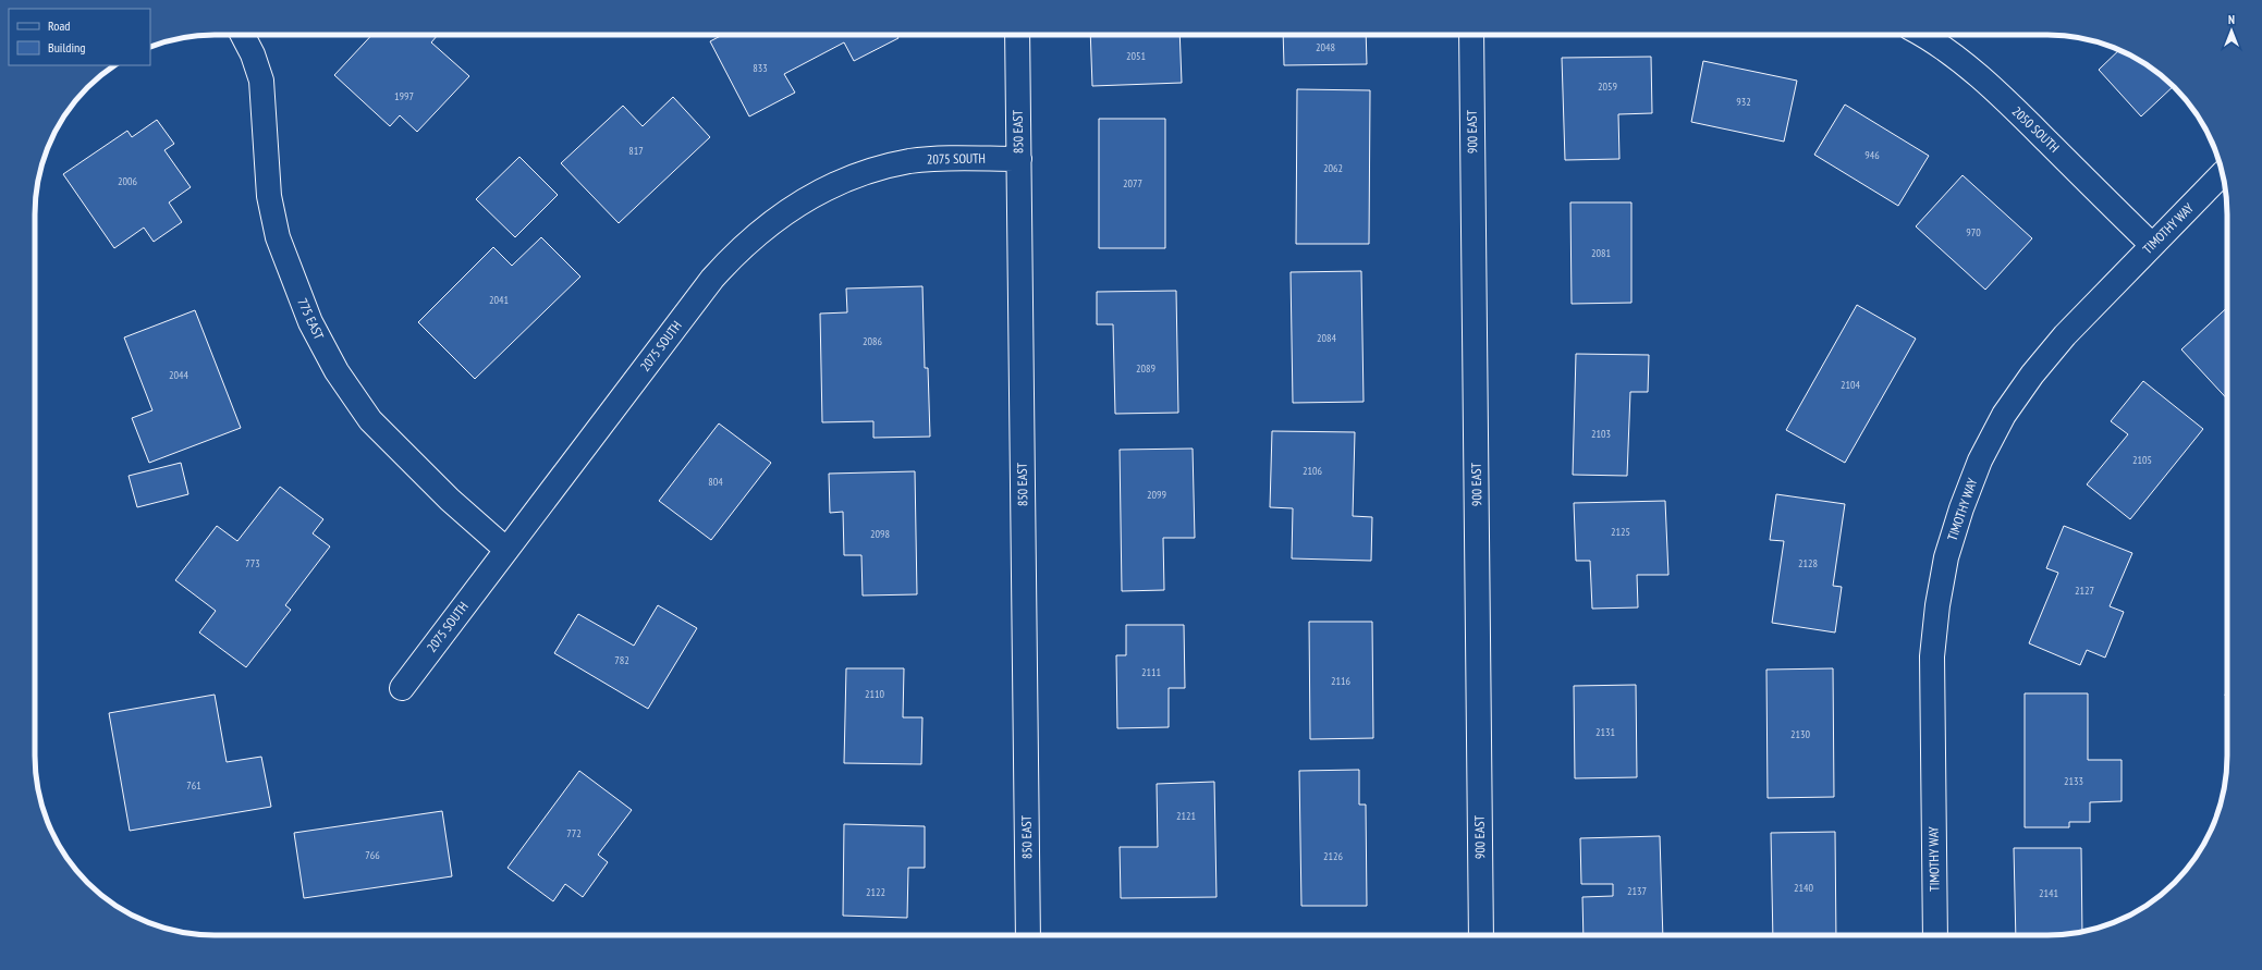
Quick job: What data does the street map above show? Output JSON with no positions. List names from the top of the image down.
{
  "streets": {
    "street": [
      "2050 SOUTH",
      "850 EAST",
      "900 EAST",
      "2075 SOUTH",
      "TIMOTHY WAY",
      "775 EAST"
    ]
  },
  "crossings": [
    ["2050 SOUTH", "TIMOTHY WAY"],
    ["850 EAST", "2075 SOUTH"],
    ["2075 SOUTH", "775 EAST"]
  ],
  "house_numbers": [
    "2048",
    "2051",
    "833",
    "2059",
    "1997",
    "932",
    "817",
    "946",
    "2062",
    "2006",
    "2077",
    "970",
    "2081",
    "2041",
    "2084",
    "2086",
    "2089",
    "2044",
    "2104",
    "2103",
    "2105",
    "2106",
    "804",
    "2099",
    "2125",
    "2098",
    "773",
    "2128",
    "2127",
    "782",
    "2111",
    "2116",
    "2110",
    "2131",
    "2130",
    "2133",
    "761",
    "2121",
    "772",
    "766",
    "2126",
    "2140",
    "2137",
    "2122",
    "2141"
  ],
  "legend": ["Road", "Building"],
  "north": "top"
}
